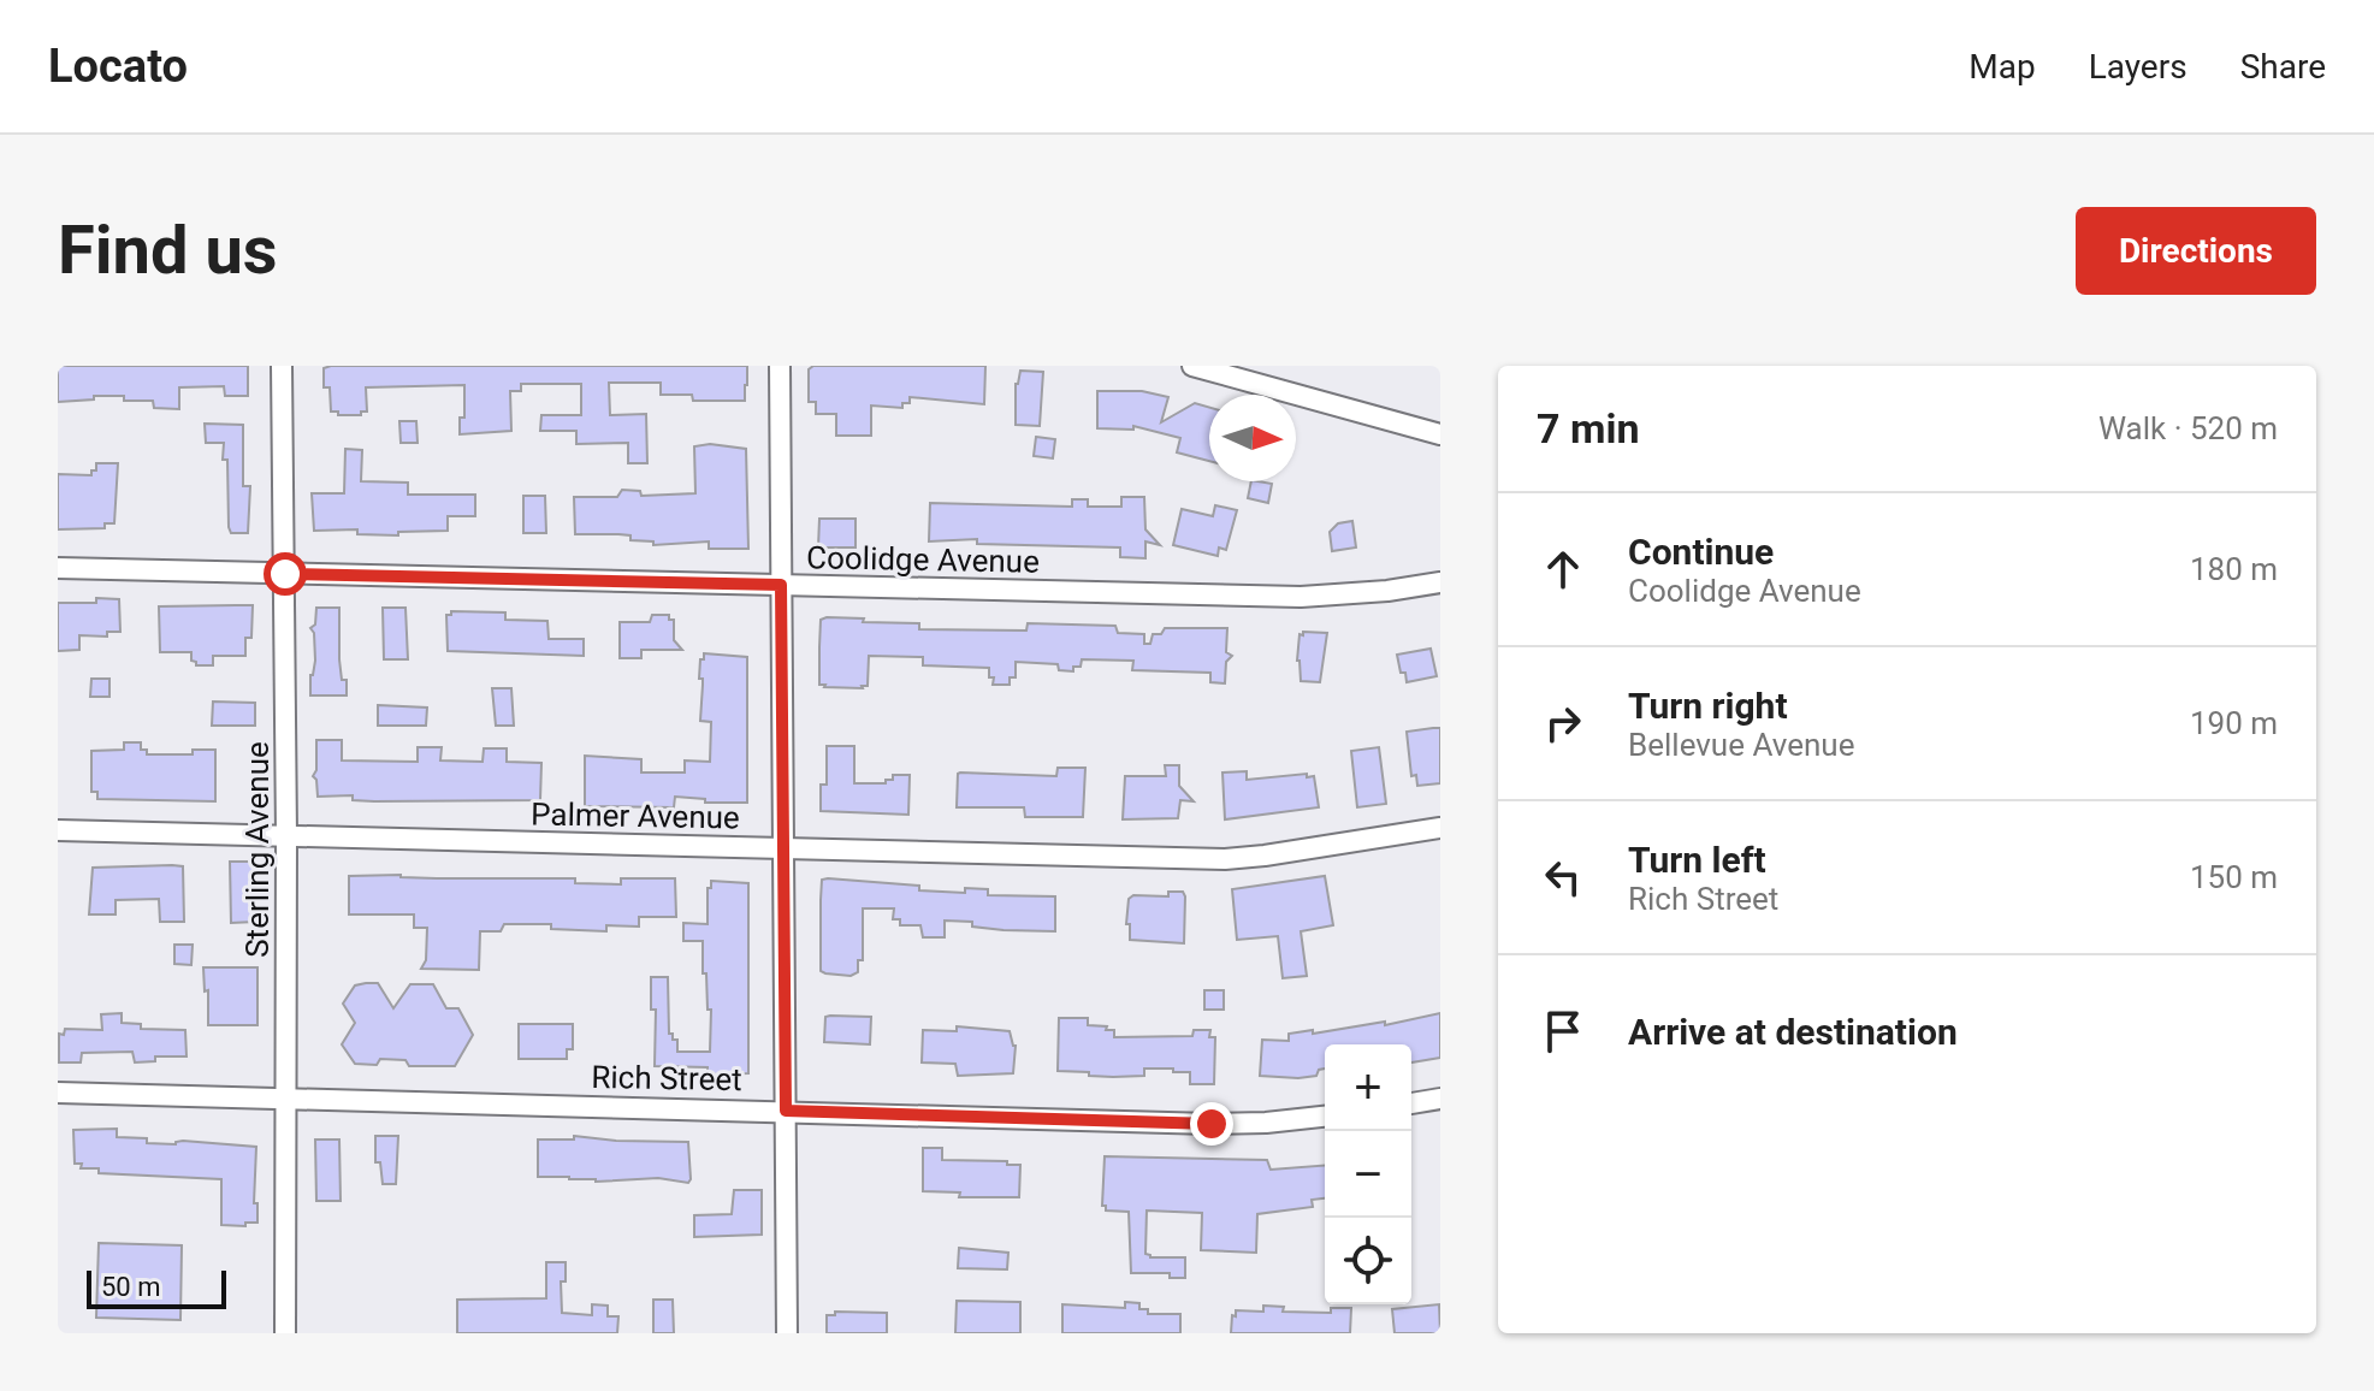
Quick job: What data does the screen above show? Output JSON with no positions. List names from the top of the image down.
{
  "streets": {
    "street": [
      "Coolidge Avenue",
      "Palmer Avenue",
      "Sterling Avenue",
      "Rich Street"
    ]
  },
  "crossings": [
    ["Coolidge Avenue", "Sterling Avenue"],
    ["Palmer Avenue", "Sterling Avenue"],
    ["Sterling Avenue", "Rich Street"]
  ],
  "scale_bar": "50 m",
  "north": "right",
  "page": {
    "header": "Locato",
    "nav": ["Map", "Layers", "Share"],
    "buttons": "Directions",
    "title": "Find us",
    "heading": ["7 min", "Walk · 520 m"],
    "list": [
      ["Continue", "Coolidge Avenue", "180 m"],
      ["Turn right", "Bellevue Avenue", "190 m"],
      ["Turn left", "Rich Street", "150 m"],
      "Arrive at destination"
    ],
    "map_buttons": ["+", "−"],
    "scale": "50 m"
  }
}
